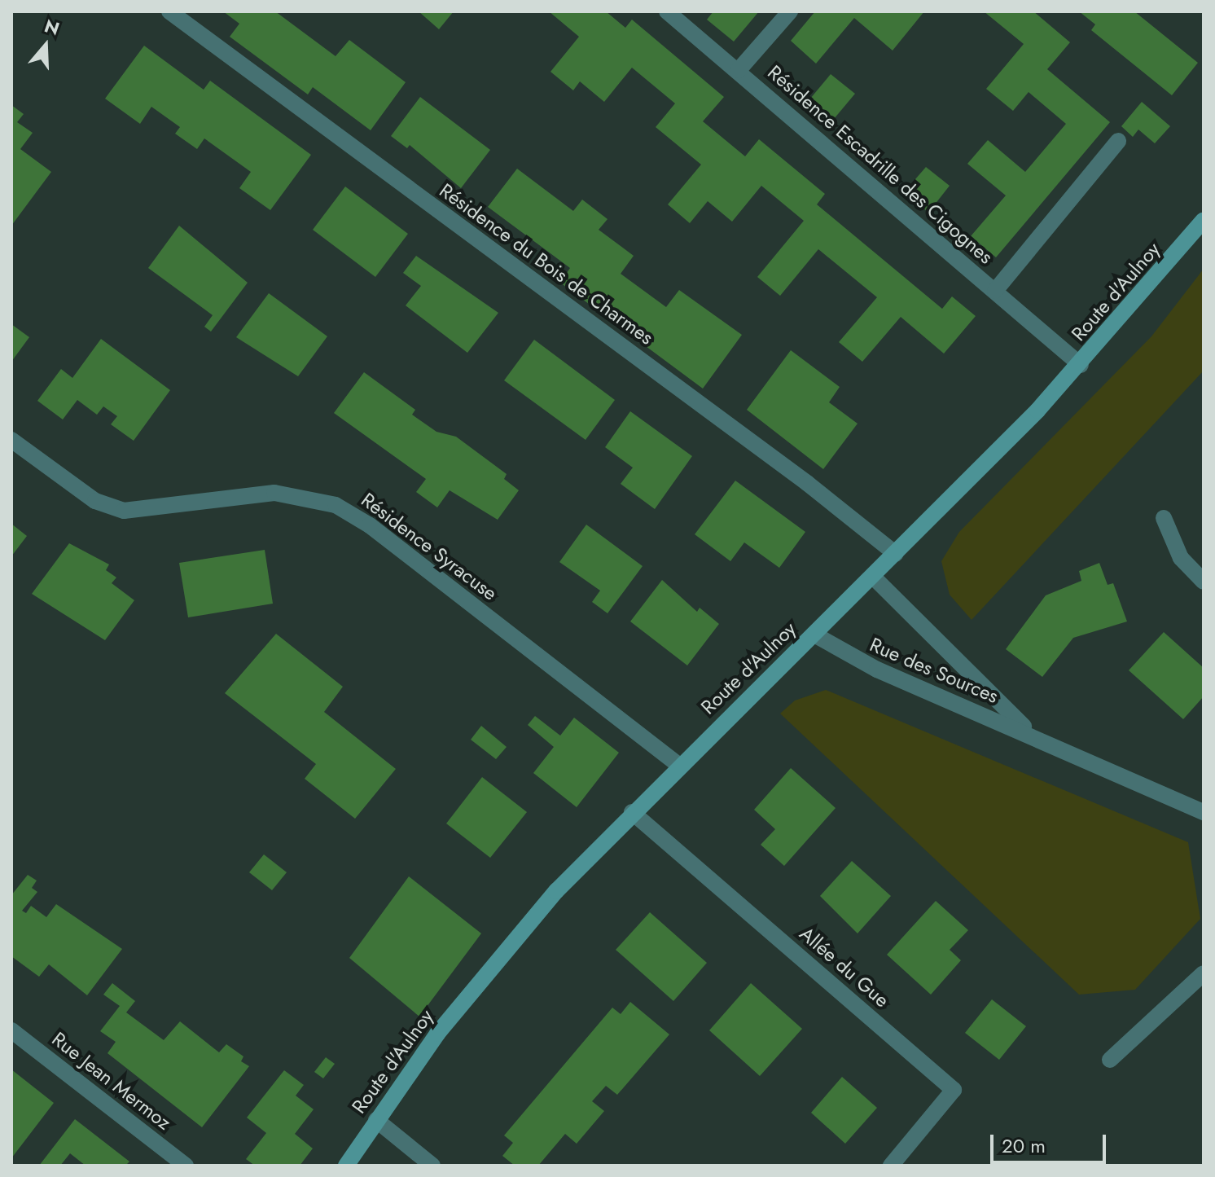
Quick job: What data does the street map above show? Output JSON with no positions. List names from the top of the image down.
{
  "streets": {
    "street": [
      "Résidence Escadrille des Cigognes",
      "Résidence du Bois de Charmes",
      "Route d'Aulnoy",
      "Résidence Syracuse",
      "Rue des Sources",
      "Allée du Gue",
      "Rue Jean Mermoz"
    ]
  },
  "crossings": [
    ["Résidence Escadrille des Cigognes", "Route d'Aulnoy"],
    ["Résidence du Bois de Charmes", "Route d'Aulnoy"],
    ["Route d'Aulnoy", "Résidence Syracuse"],
    ["Route d'Aulnoy", "Rue des Sources"],
    ["Route d'Aulnoy", "Allée du Gue"]
  ],
  "scale_bar": "20 m",
  "north": "top"
}
